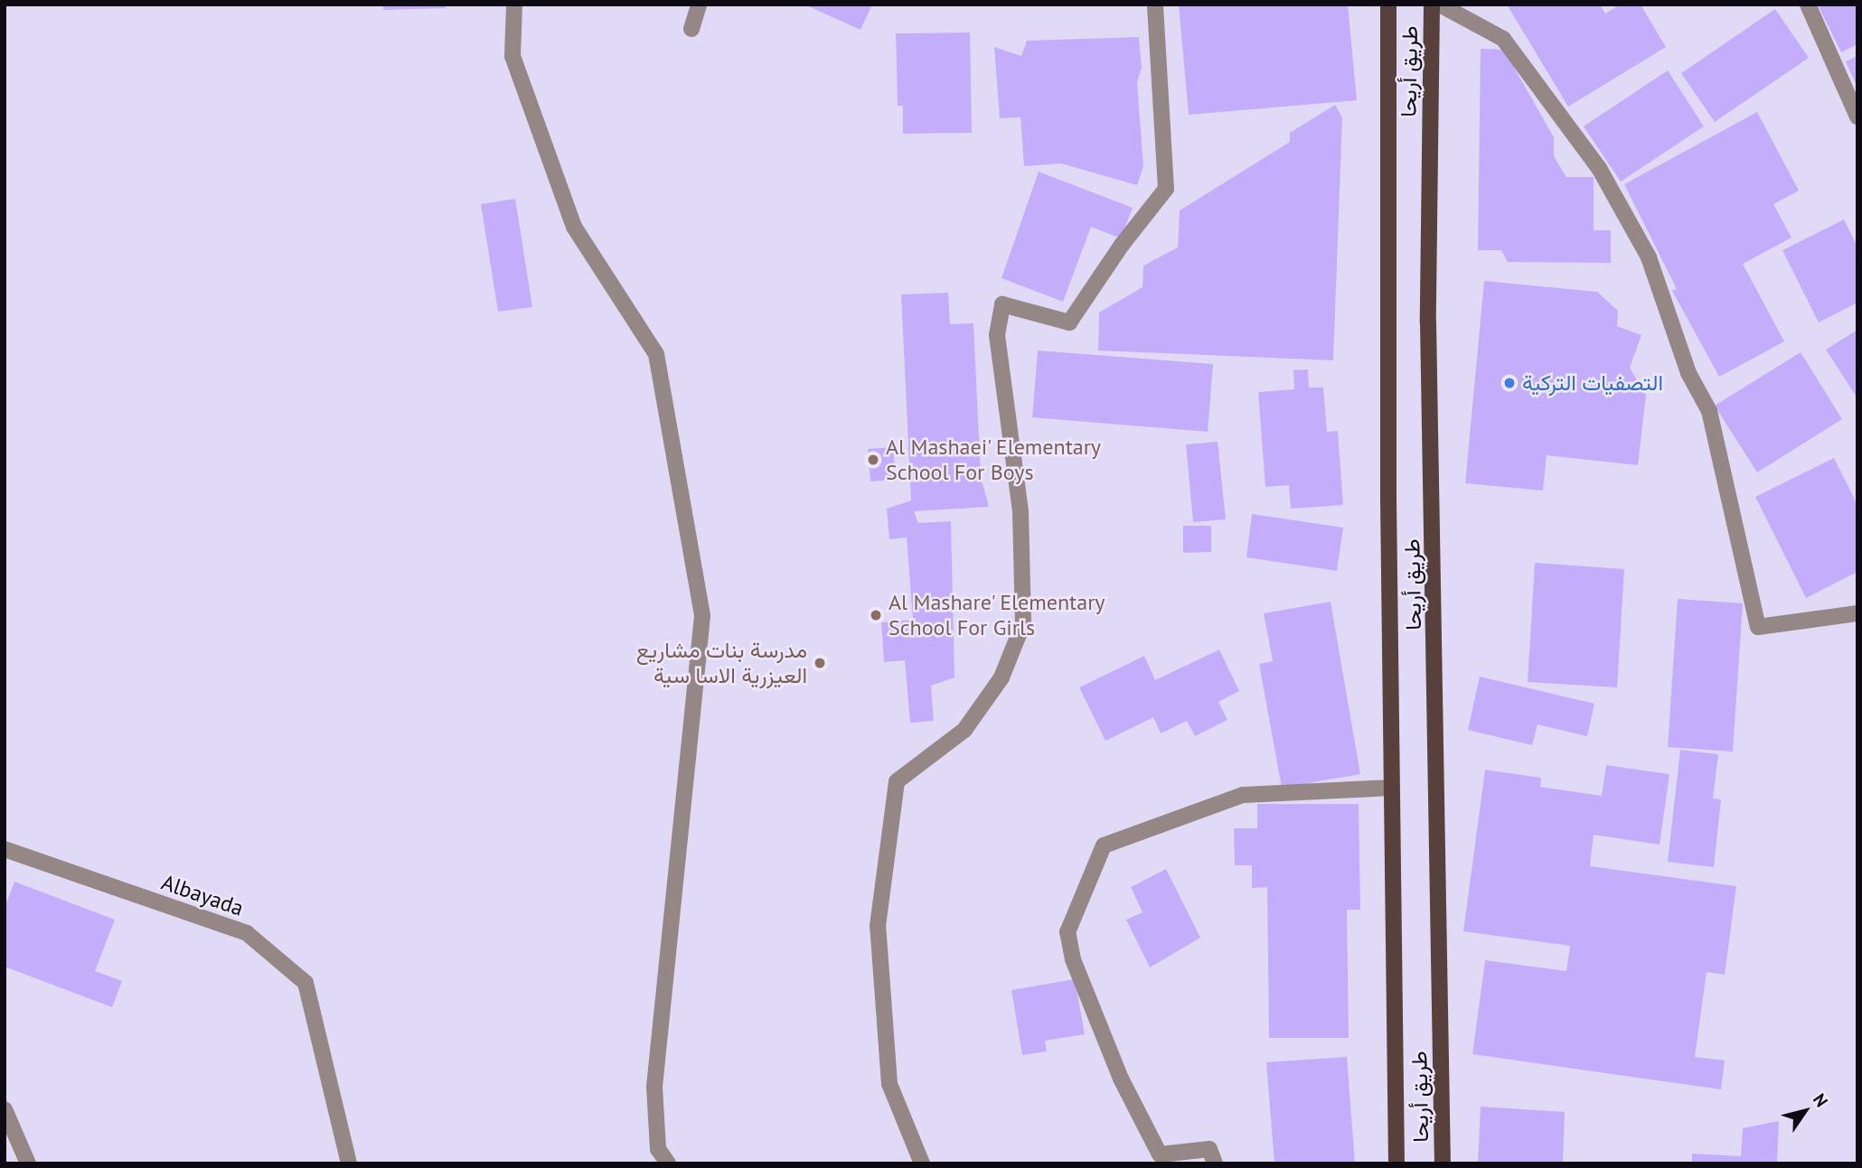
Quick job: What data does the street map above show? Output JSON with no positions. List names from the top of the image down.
{
  "streets": {
    "main road": ["طريق أريحا"],
    "street": ["Albayada"]
  },
  "places": [
    "التصفيات التركية",
    "Al Mashaei' Elementary School For Boys",
    "Al Mashare' Elementary School For Girls",
    "مدرسة بنات مشاريع العيزرية الاسا سية"
  ],
  "north": "top right"
}
